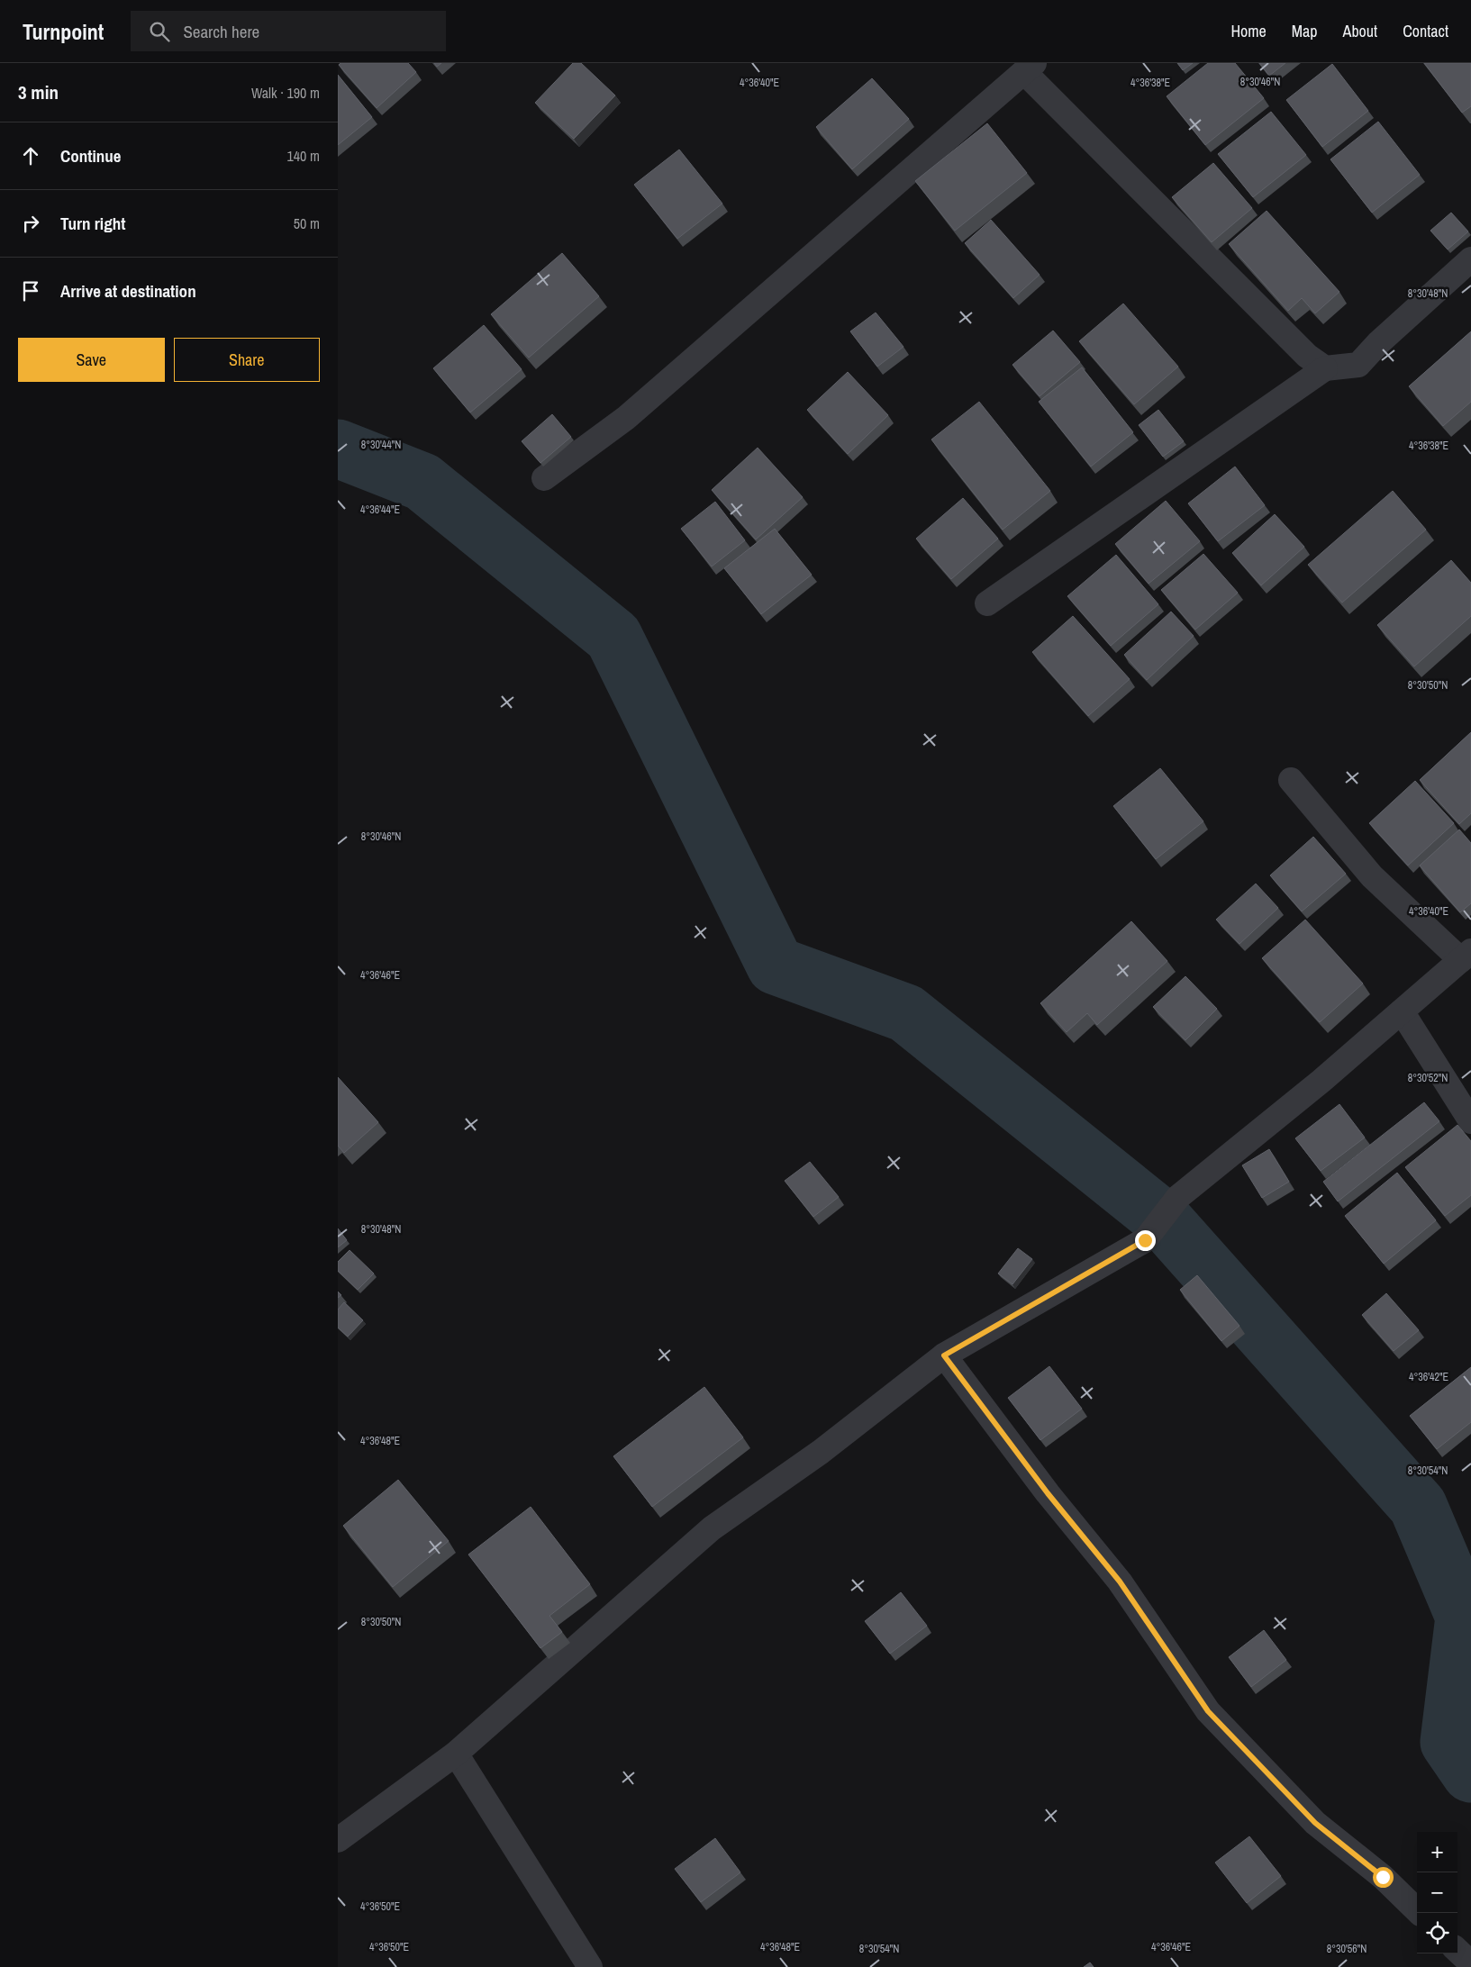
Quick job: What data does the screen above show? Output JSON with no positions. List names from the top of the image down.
{
  "page": {
    "header": "Turnpoint",
    "search": "Search here",
    "nav": [
      "Home",
      "Map",
      "About",
      "Contact"
    ],
    "heading": ["3 min", "Walk · 190 m"],
    "list": [
      ["Continue", "140 m"],
      ["Turn right", "50 m"],
      "Arrive at destination"
    ],
    "buttons": ["Save", "Share"],
    "map_buttons": ["+", "−"]
  },
  "coordinates": [
    "8°30'46\"N",
    "4°36'40\"E",
    "4°36'38\"E",
    "8°30'48\"N",
    "8°30'44\"N",
    "4°36'44\"E",
    "8°30'50\"N",
    "4°36'46\"E",
    "8°30'52\"N",
    "4°36'42\"E",
    "4°36'48\"E",
    "8°30'54\"N",
    "4°36'50\"E",
    "8°30'56\"N"
  ]
}
